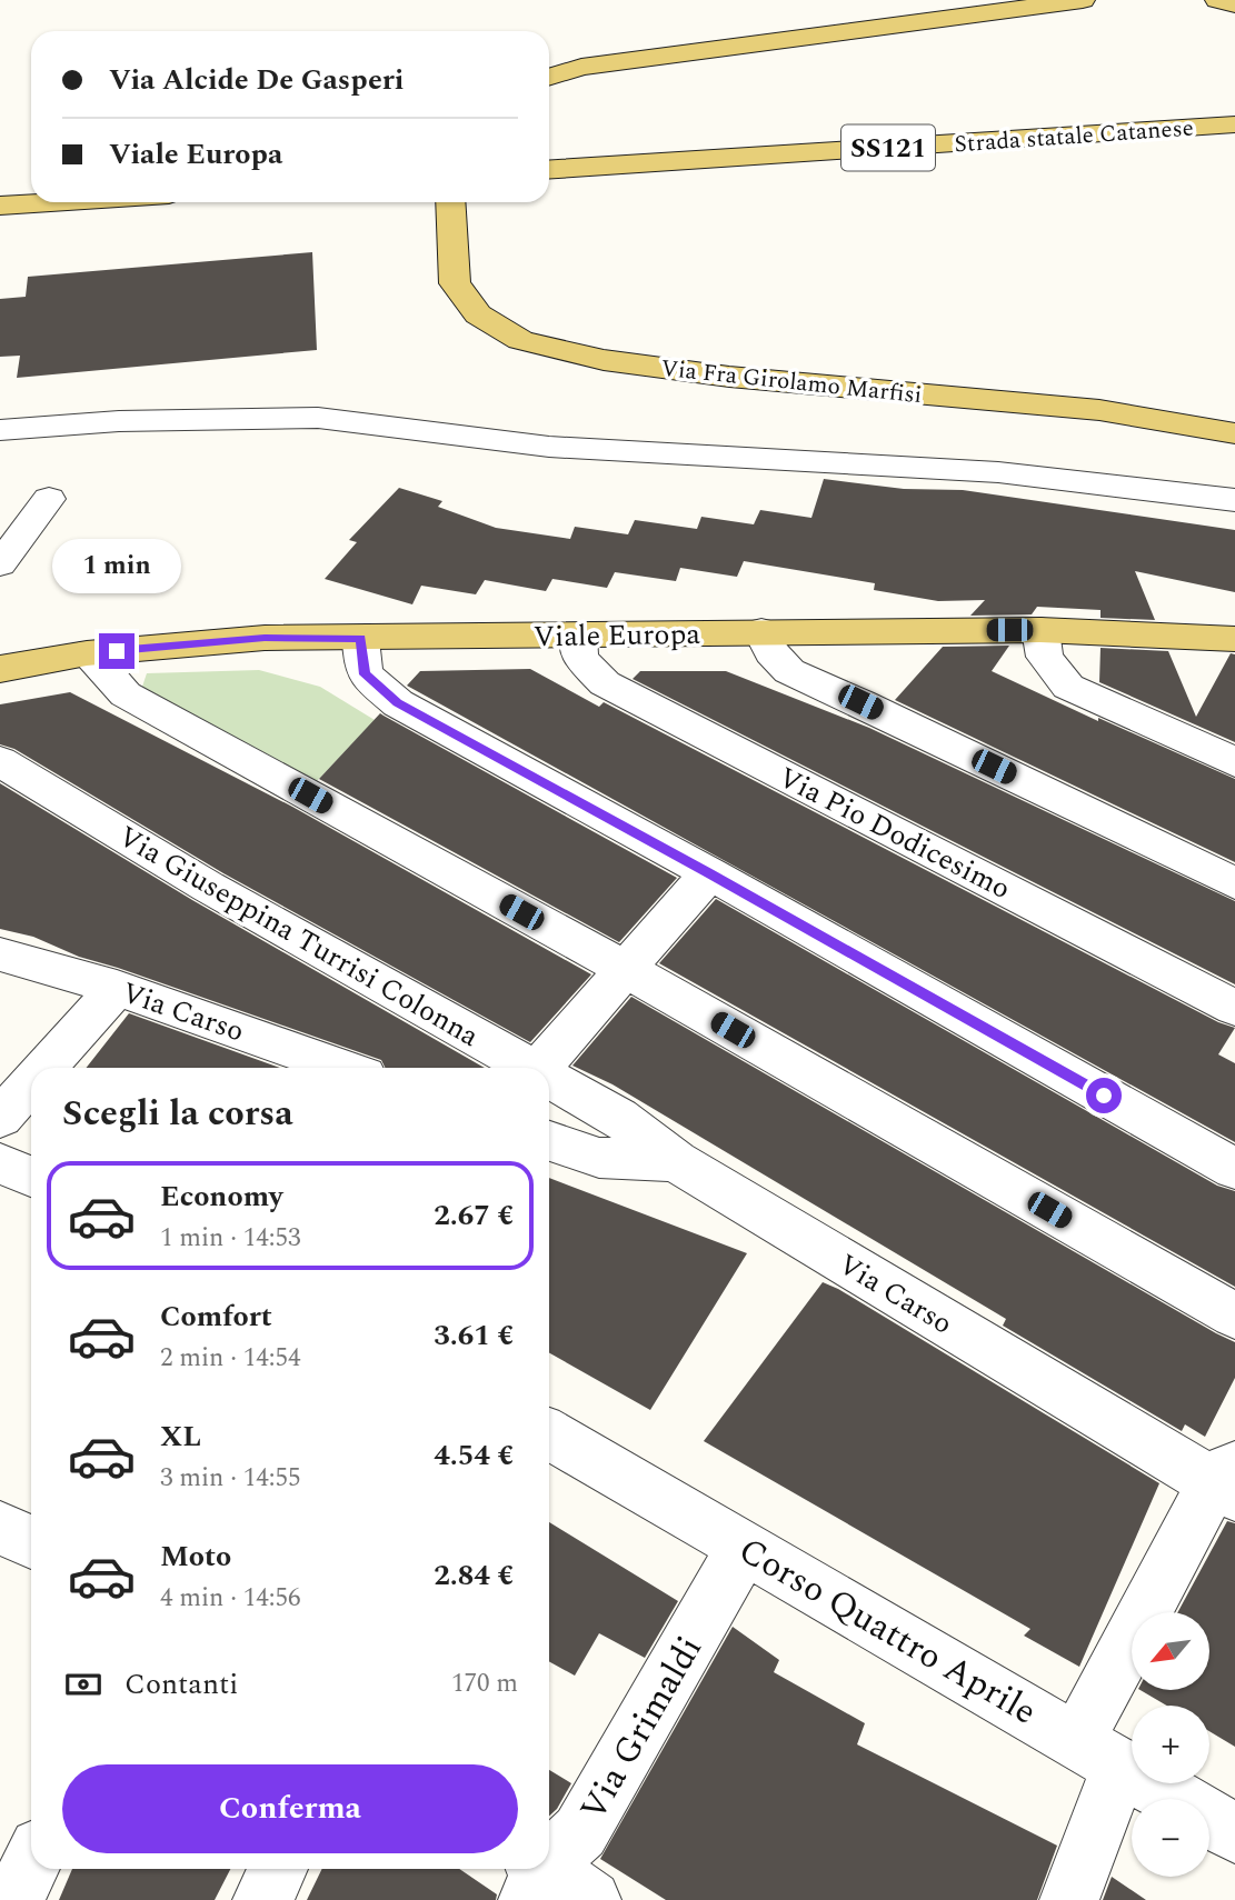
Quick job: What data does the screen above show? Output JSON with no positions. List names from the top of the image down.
{
  "streets": {
    "main road": [
      "Strada statale Catanese",
      "SS121",
      "Via Fra Girolamo Marfisi",
      "Viale Europa"
    ],
    "street": [
      "Via Pio Dodicesimo",
      "Via Giuseppina Turrisi Colonna",
      "Via Carso",
      "Corso Quattro Aprile",
      "Via Grimaldi"
    ]
  },
  "crossings": [
    ["Viale Europa", "Via Pio Dodicesimo"],
    ["Via Giuseppina Turrisi Colonna", "Via Carso"],
    ["Corso Quattro Aprile", "Via Grimaldi"]
  ],
  "north": "bottom left",
  "page": {
    "banner": ["Via Alcide De Gasperi", "Viale Europa"],
    "bubble": "1 min",
    "heading": "Scegli la corsa",
    "list": [
      {
        "name": "Economy",
        "note": "1 min · 14:53",
        "value": "2.67 €"
      },
      {
        "name": "Comfort",
        "note": "2 min · 14:54",
        "value": "3.61 €"
      },
      {
        "name": "XL",
        "note": "3 min · 14:55",
        "value": "4.54 €"
      },
      {
        "name": "Moto",
        "note": "4 min · 14:56",
        "value": "2.84 €"
      }
    ],
    "map_buttons": ["+", "−"],
    "pay": ["Contanti", "170 m"],
    "buttons": "Conferma"
  }
}
